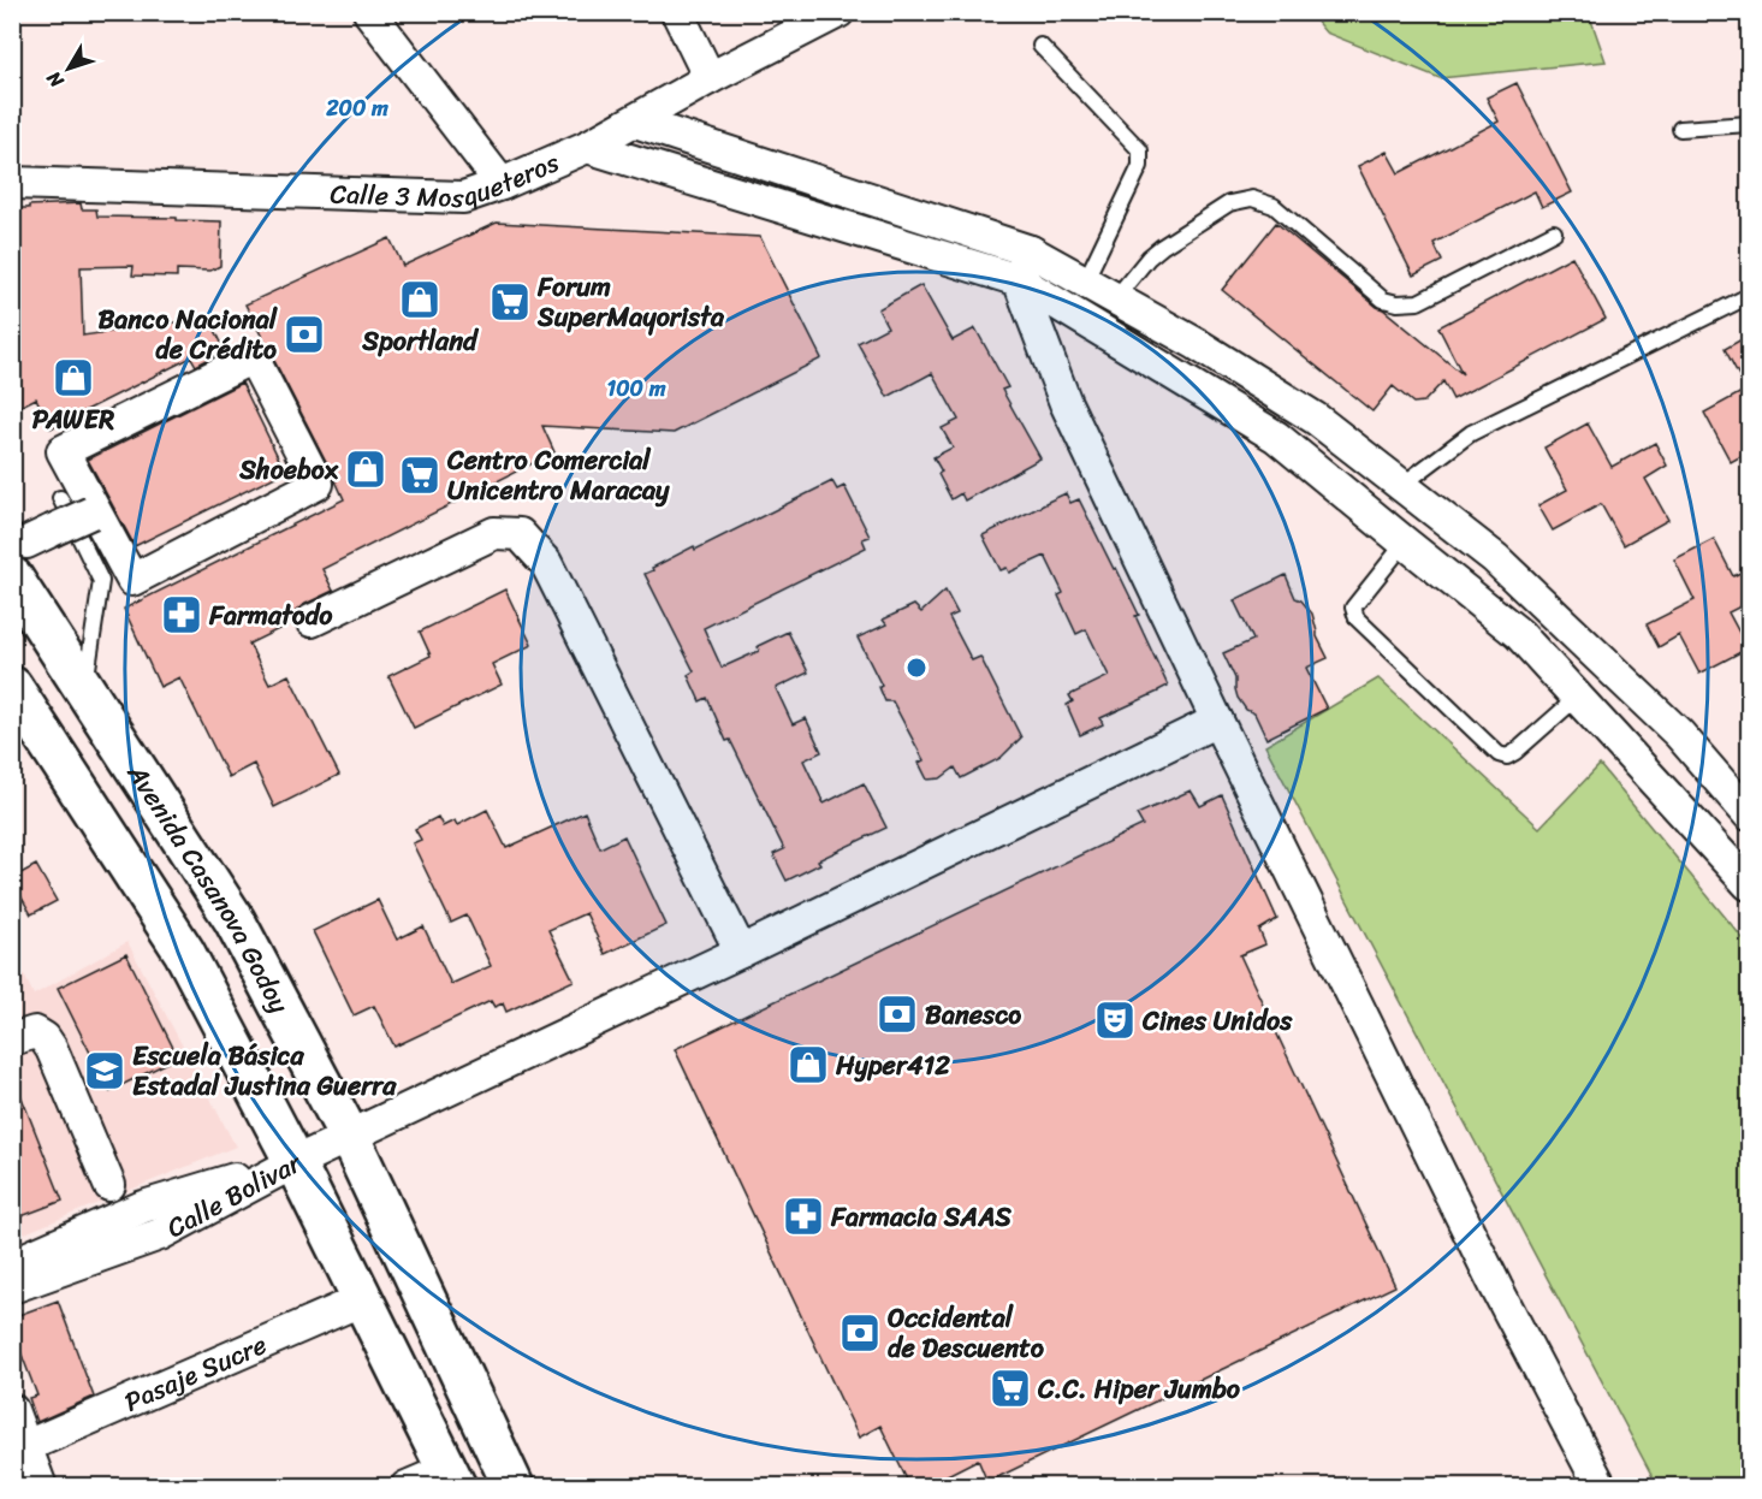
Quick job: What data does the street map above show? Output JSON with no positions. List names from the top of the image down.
{
  "streets": {
    "street": [
      "Calle 3 Mosqueteros",
      "Avenida Casanova Godoy",
      "Calle Bolivar",
      "Pasaje Sucre"
    ]
  },
  "crossings": [
    ["Avenida Casanova Godoy", "Calle Bolivar"],
    ["Avenida Casanova Godoy", "Pasaje Sucre"]
  ],
  "places": {
    "shop": [
      "Sportland",
      "PAWER",
      "Shoebox",
      "Hyper412"
    ],
    "supermarket": ["Forum SuperMayorista", "Centro Comercial Unicentro Maracay", "C.C. Hiper Jumbo"],
    "bank": ["Banco Nacional de Crédito", "Banesco", "Occidental de Descuento"],
    "pharmacy": ["Farmatodo", "Farmacia SAAS"],
    "theatre": ["Cines Unidos"],
    "school or university": ["Escuela Básica Estadal Justina Guerra"]
  },
  "north": "bottom left",
  "rings": ["200 m", "100 m"]
}
